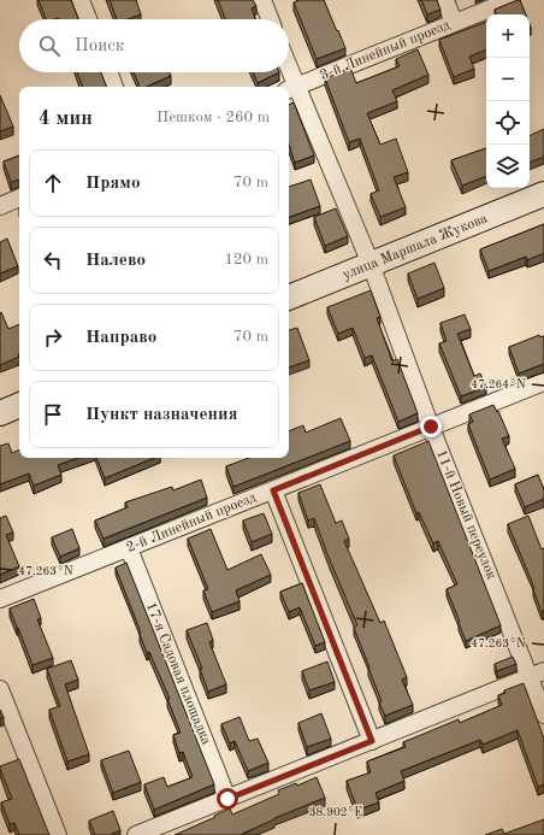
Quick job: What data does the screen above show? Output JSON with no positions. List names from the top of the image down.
{
  "streets": {
    "main road": ["улица Маршала Жукова"],
    "street": [
      "3-й Линейный проезд",
      "11-й Новый переулок",
      "2-й Линейный проезд",
      "17-я Садовая площадка"
    ]
  },
  "crossings": [
    ["3-й Линейный проезд", "11-й Новый переулок"],
    ["улица Маршала Жукова", "11-й Новый переулок"],
    ["11-й Новый переулок", "2-й Линейный проезд"],
    ["2-й Линейный проезд", "17-я Садовая площадка"]
  ],
  "page": {
    "map_buttons": ["+", "−"],
    "search": "Поиск",
    "heading": ["4 мин", "Пешком · 260 m"],
    "list": [
      ["Прямо", "70 m"],
      ["Налево", "120 m"],
      ["Направо", "70 m"],
      "Пункт назначения"
    ]
  },
  "coordinates": ["47.264°N", "47.263°N", "38.902°E"]
}
